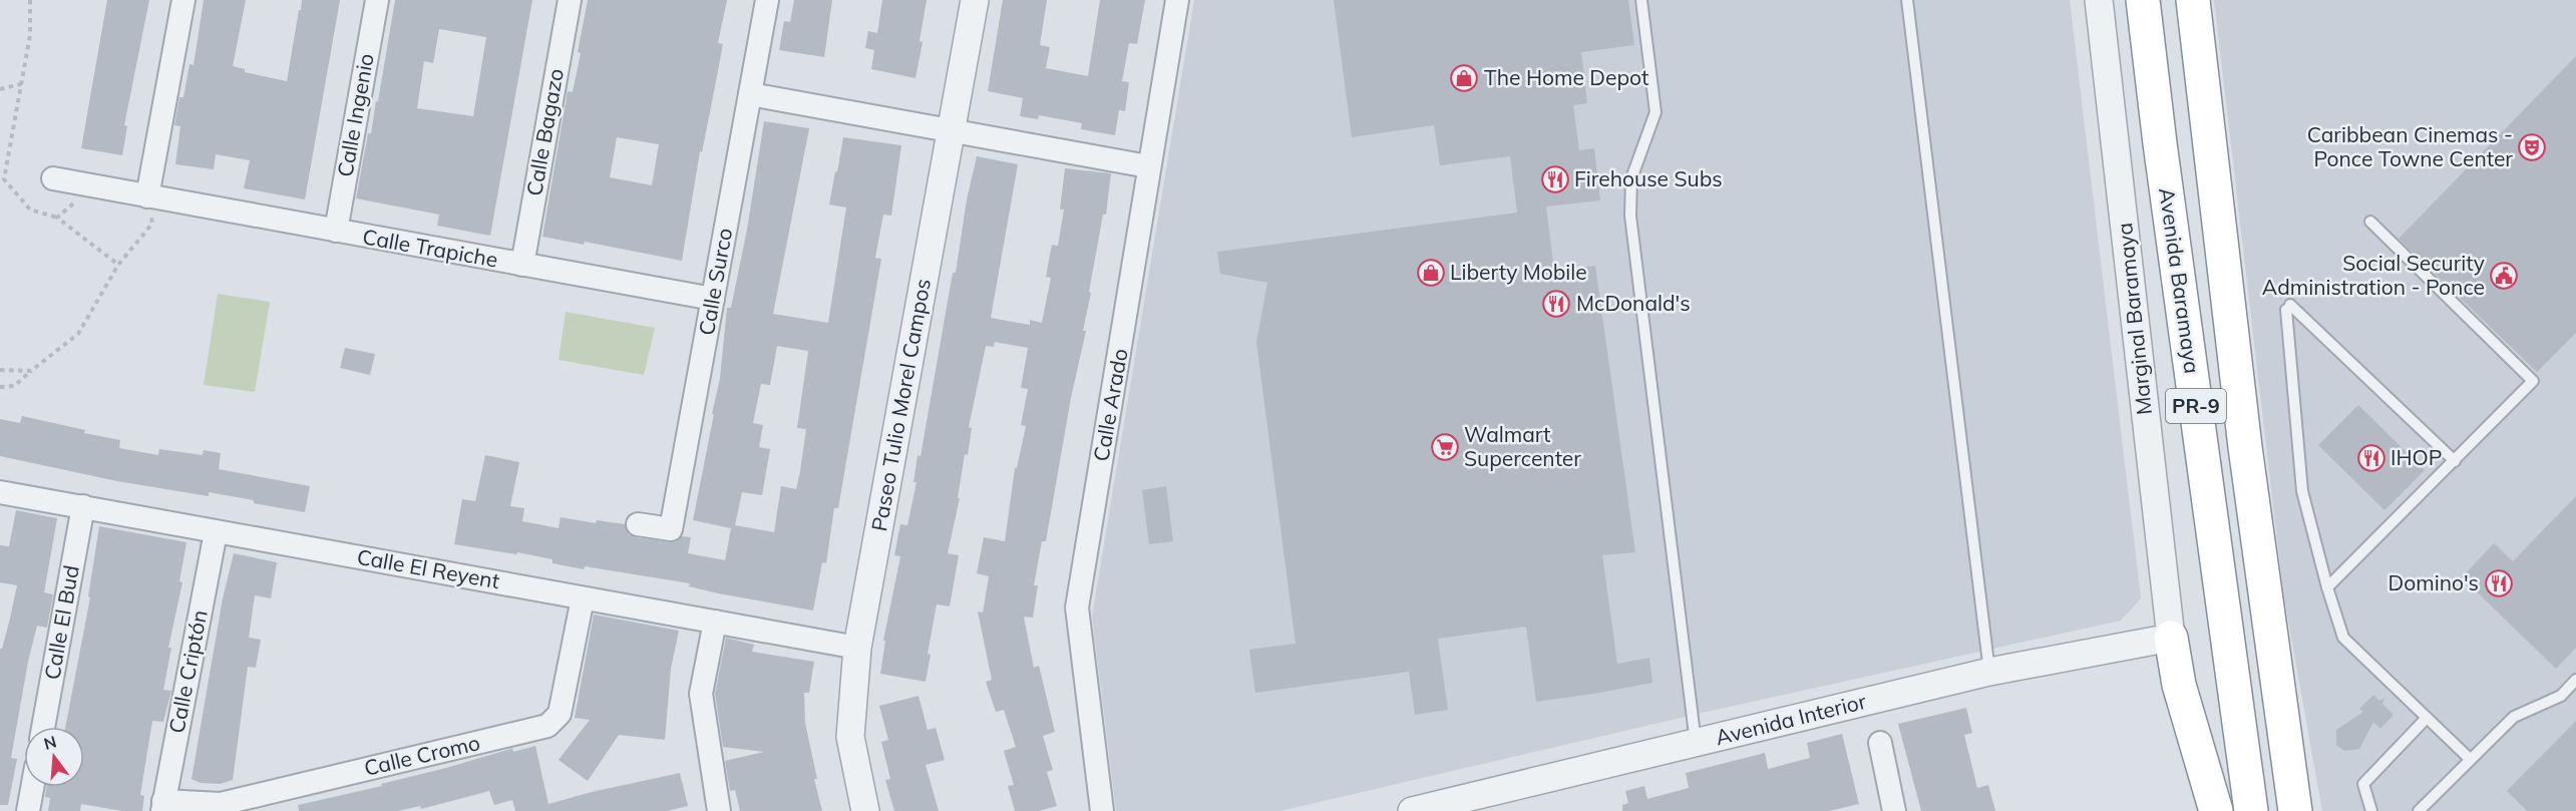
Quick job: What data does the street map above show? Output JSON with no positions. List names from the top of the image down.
{
  "streets": {
    "highway": ["Avenida Baramaya", "PR-9"],
    "street": [
      "Calle Ingenio",
      "Calle Bagazo",
      "Calle Trapiche",
      "Calle Surco",
      "Marginal Baramaya",
      "Paseo Tulio Morel Campos",
      "Calle Arado",
      "Calle El Reyent",
      "Calle El Bud",
      "Calle Criptón",
      "Avenida Interior",
      "Calle Cromo"
    ]
  },
  "crossings": [
    ["Calle Ingenio", "Calle Trapiche"],
    ["Calle Bagazo", "Calle Trapiche"],
    ["Calle Trapiche", "Calle Surco"],
    ["Marginal Baramaya", "Avenida Interior"],
    ["Paseo Tulio Morel Campos", "Calle El Reyent"],
    ["Calle El Reyent", "Calle El Bud"],
    ["Calle El Reyent", "Calle Criptón"],
    ["Calle El Reyent", "Calle Cromo"],
    ["Calle Criptón", "Calle Cromo"]
  ],
  "places": {
    "shop": ["The Home Depot", "Liberty Mobile"],
    "theatre": ["Caribbean Cinemas - Ponce Towne Center"],
    "restaurant": [
      "Firehouse Subs",
      "McDonald's",
      "IHOP",
      "Domino's"
    ],
    "public building": ["Social Security Administration - Ponce"],
    "supermarket": ["Walmart Supercenter"]
  },
  "north": "top"
}
